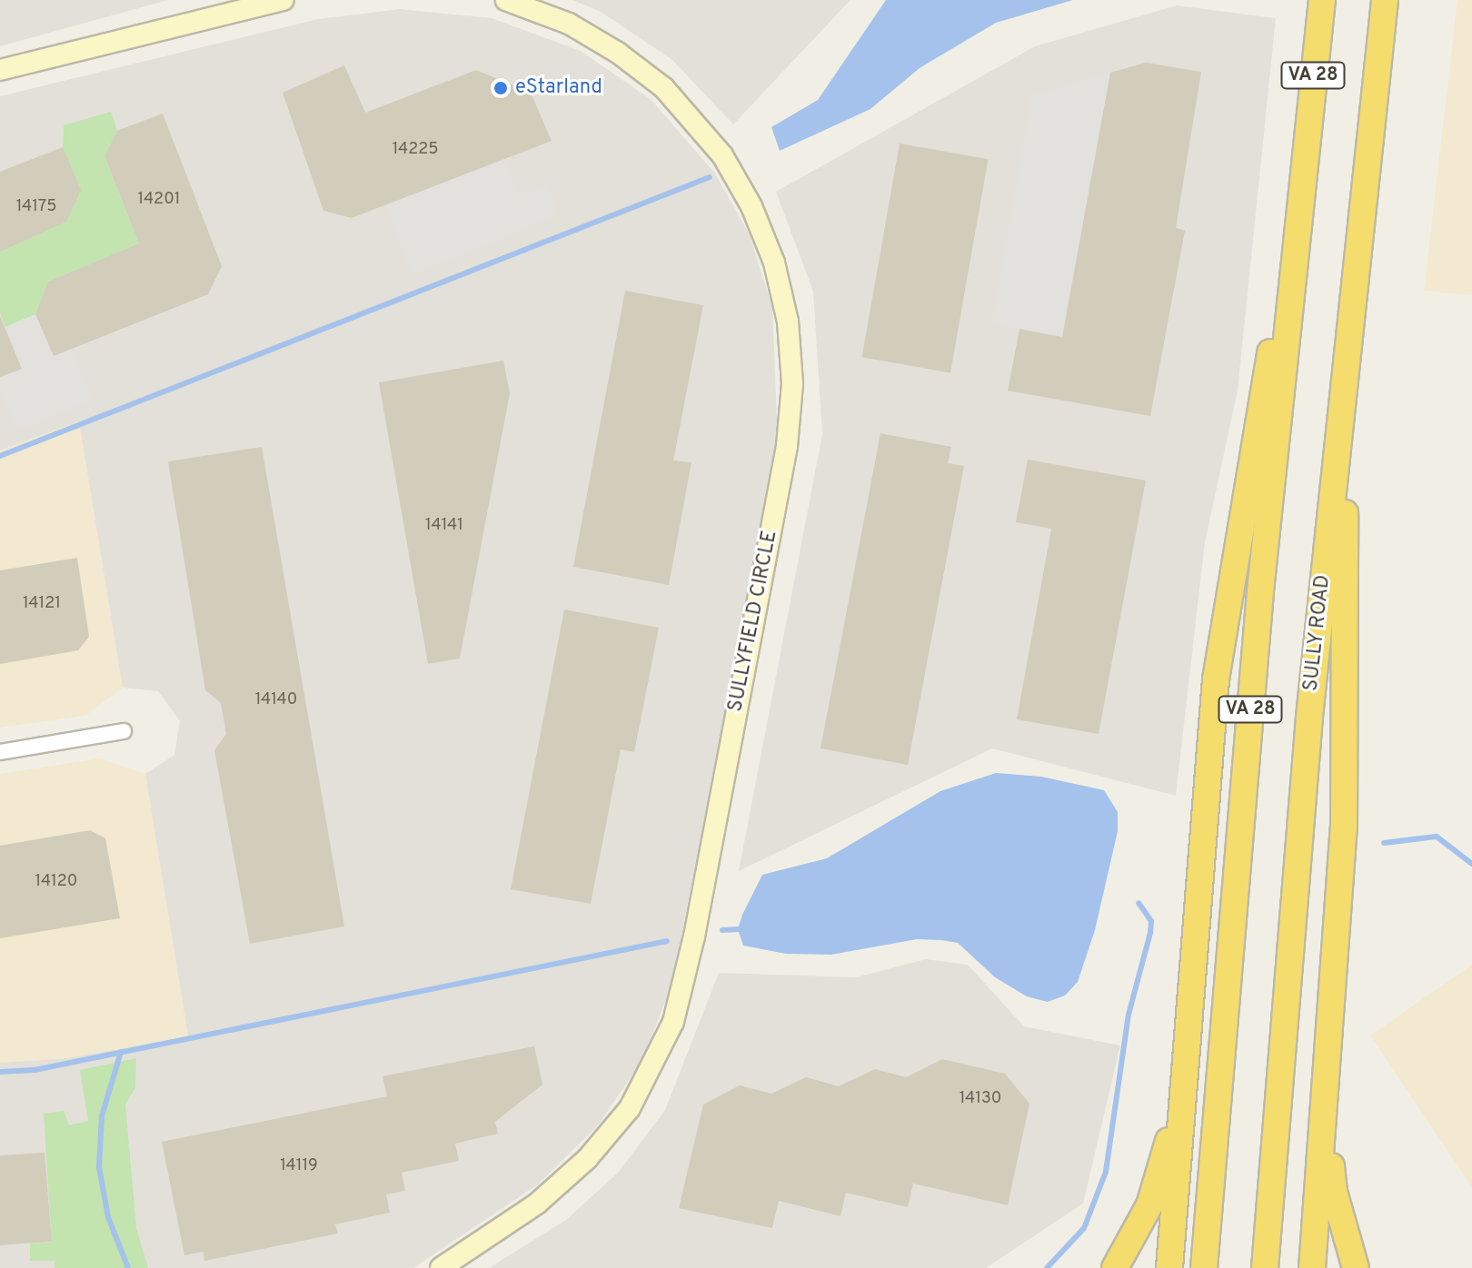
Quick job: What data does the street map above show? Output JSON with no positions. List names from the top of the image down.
{
  "streets": {
    "highway": ["VA 28", "SULLY ROAD"],
    "street": ["SULLYFIELD CIRCLE"]
  },
  "places": ["eStarland"],
  "house_numbers": [
    "14225",
    "14201",
    "14175",
    "14141",
    "14121",
    "14140",
    "14120",
    "14130",
    "14119"
  ]
}
